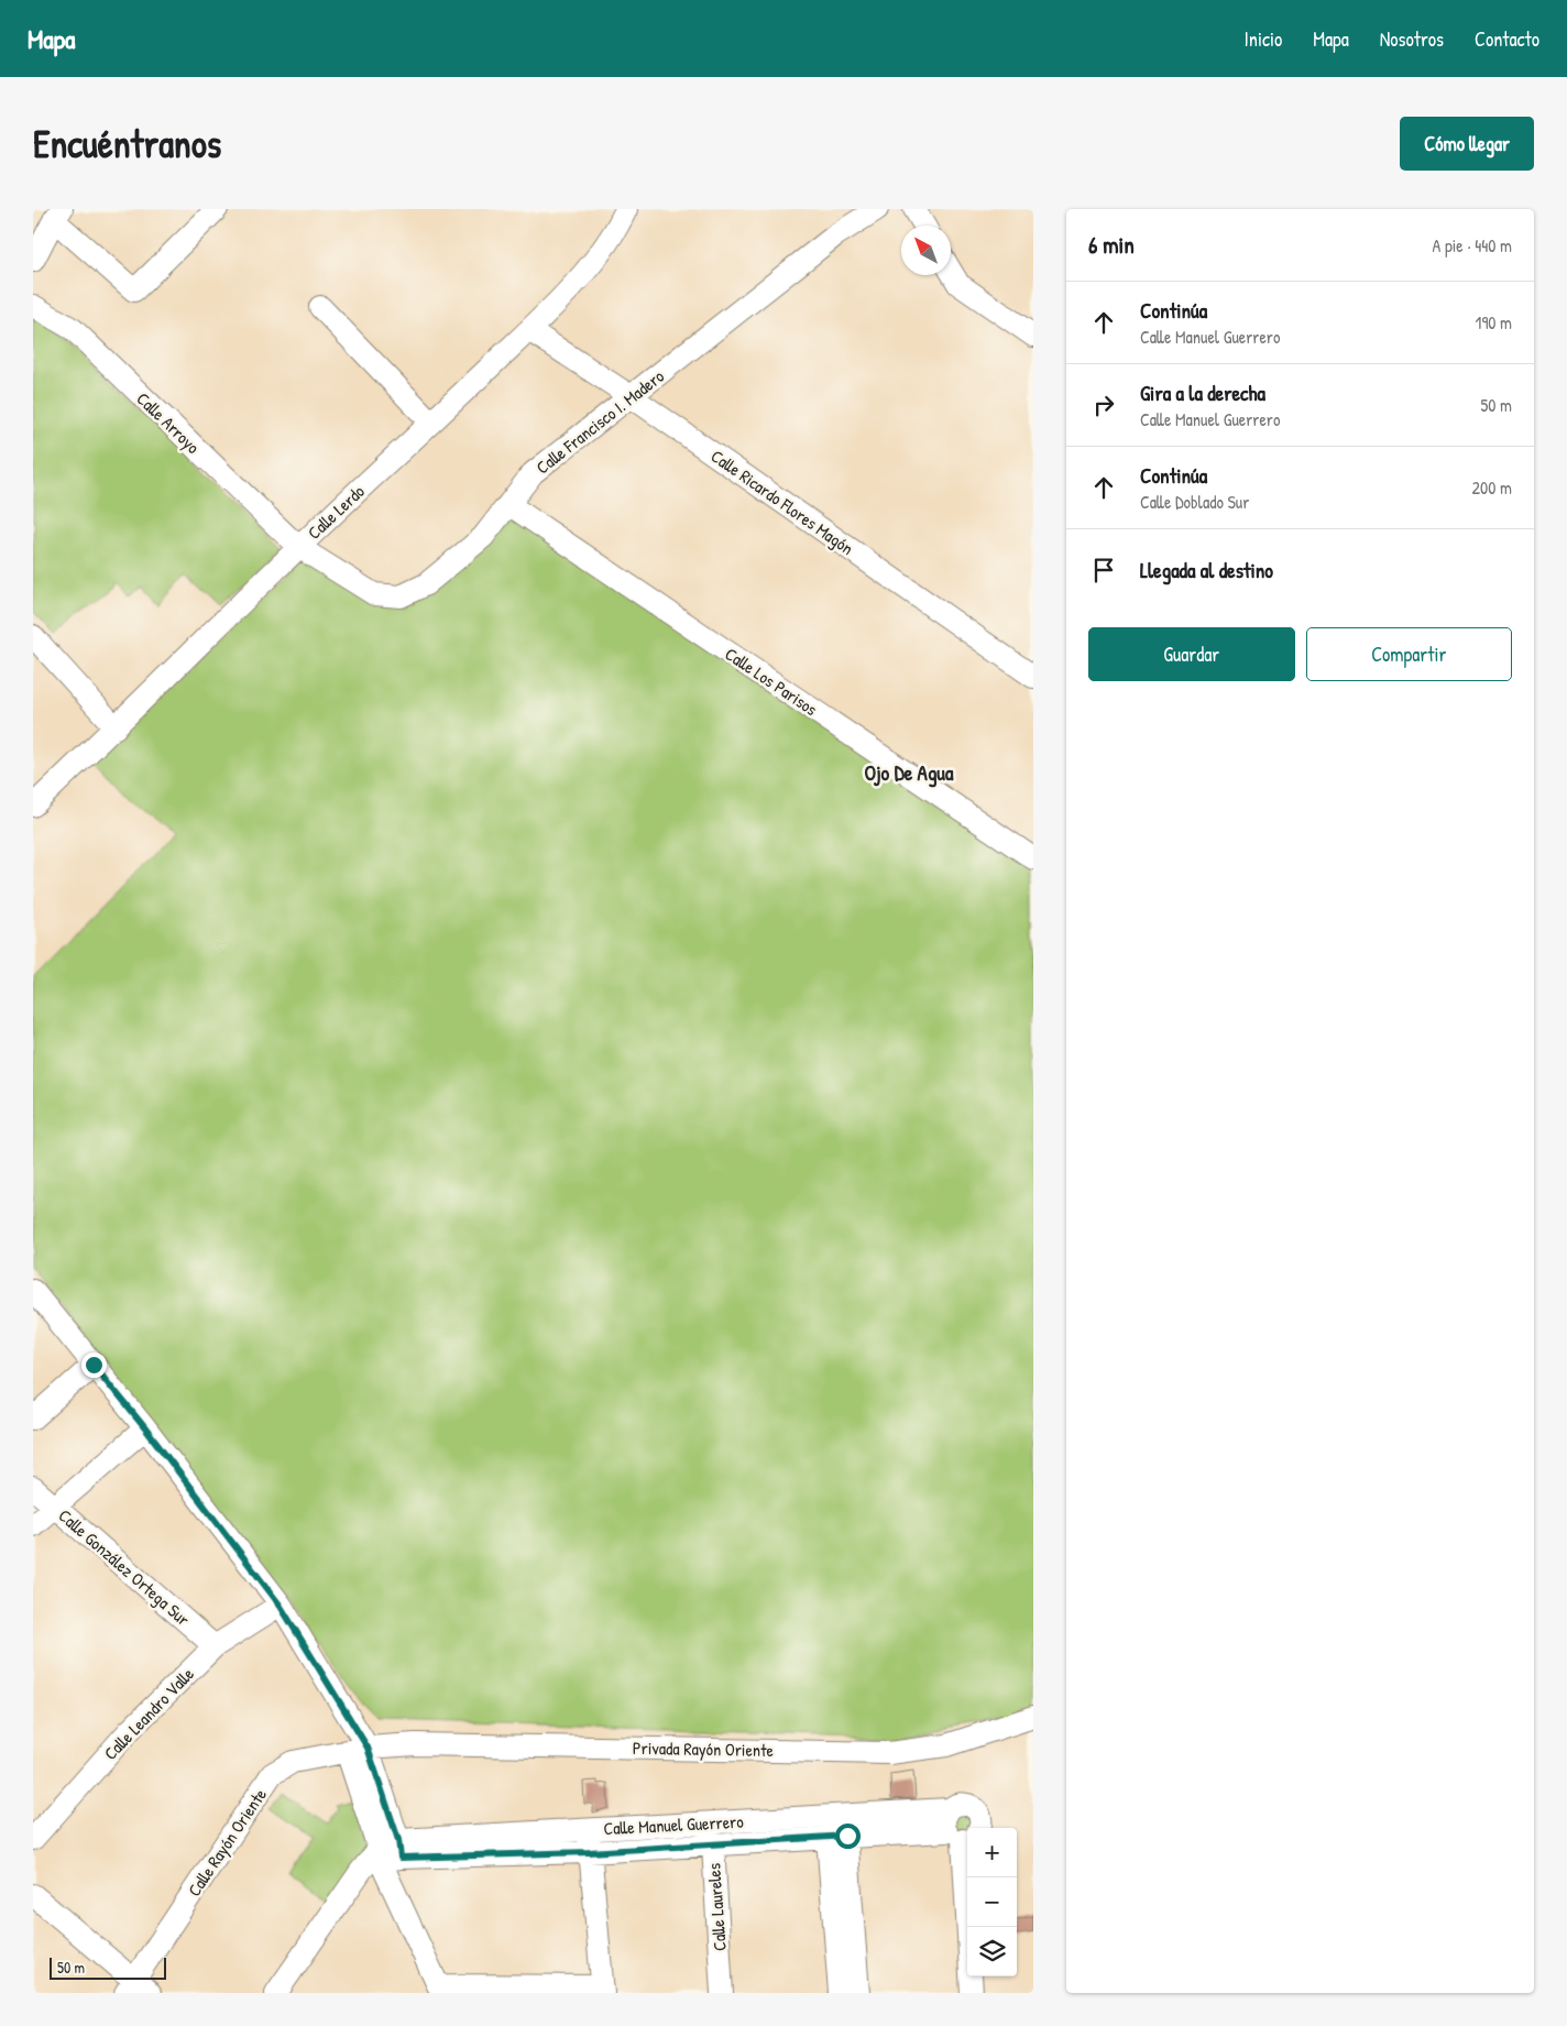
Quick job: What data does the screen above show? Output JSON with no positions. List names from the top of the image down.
{
  "streets": {
    "street": [
      "Calle Francisco I. Madero",
      "Calle Arroyo",
      "Calle Ricardo Flores Magón",
      "Calle Lerdo",
      "Calle Los Parisos",
      "Calle González Ortega Sur",
      "Calle Leandro Valle",
      "Privada Rayón Oriente",
      "Calle Manuel Guerrero",
      "Calle Rayón Oriente",
      "Calle Laureles"
    ]
  },
  "crossings": [
    ["Calle Francisco I. Madero", "Calle Arroyo"],
    ["Calle Francisco I. Madero", "Calle Ricardo Flores Magón"],
    ["Calle Francisco I. Madero", "Calle Lerdo"],
    ["Calle Francisco I. Madero", "Calle Los Parisos"],
    ["Calle Arroyo", "Calle Lerdo"],
    ["Calle Ricardo Flores Magón", "Calle Lerdo"],
    ["Calle González Ortega Sur", "Calle Leandro Valle"],
    ["Privada Rayón Oriente", "Calle Rayón Oriente"],
    ["Calle Manuel Guerrero", "Calle Laureles"]
  ],
  "districts": ["Ojo De Agua"],
  "scale_bar": "50 m",
  "north": "top left",
  "page": {
    "header": "Mapa",
    "nav": [
      "Inicio",
      "Mapa",
      "Nosotros",
      "Contacto"
    ],
    "buttons": [
      "Cómo llegar",
      ["Guardar", "Compartir"]
    ],
    "title": "Encuéntranos",
    "heading": ["6 min", "A pie · 440 m"],
    "list": [
      ["Continúa", "Calle Manuel Guerrero", "190 m"],
      ["Gira a la derecha", "Calle Manuel Guerrero", "50 m"],
      ["Continúa", "Calle Doblado Sur", "200 m"],
      "Llegada al destino"
    ],
    "map_buttons": ["+", "−"],
    "scale": "50 m"
  }
}
